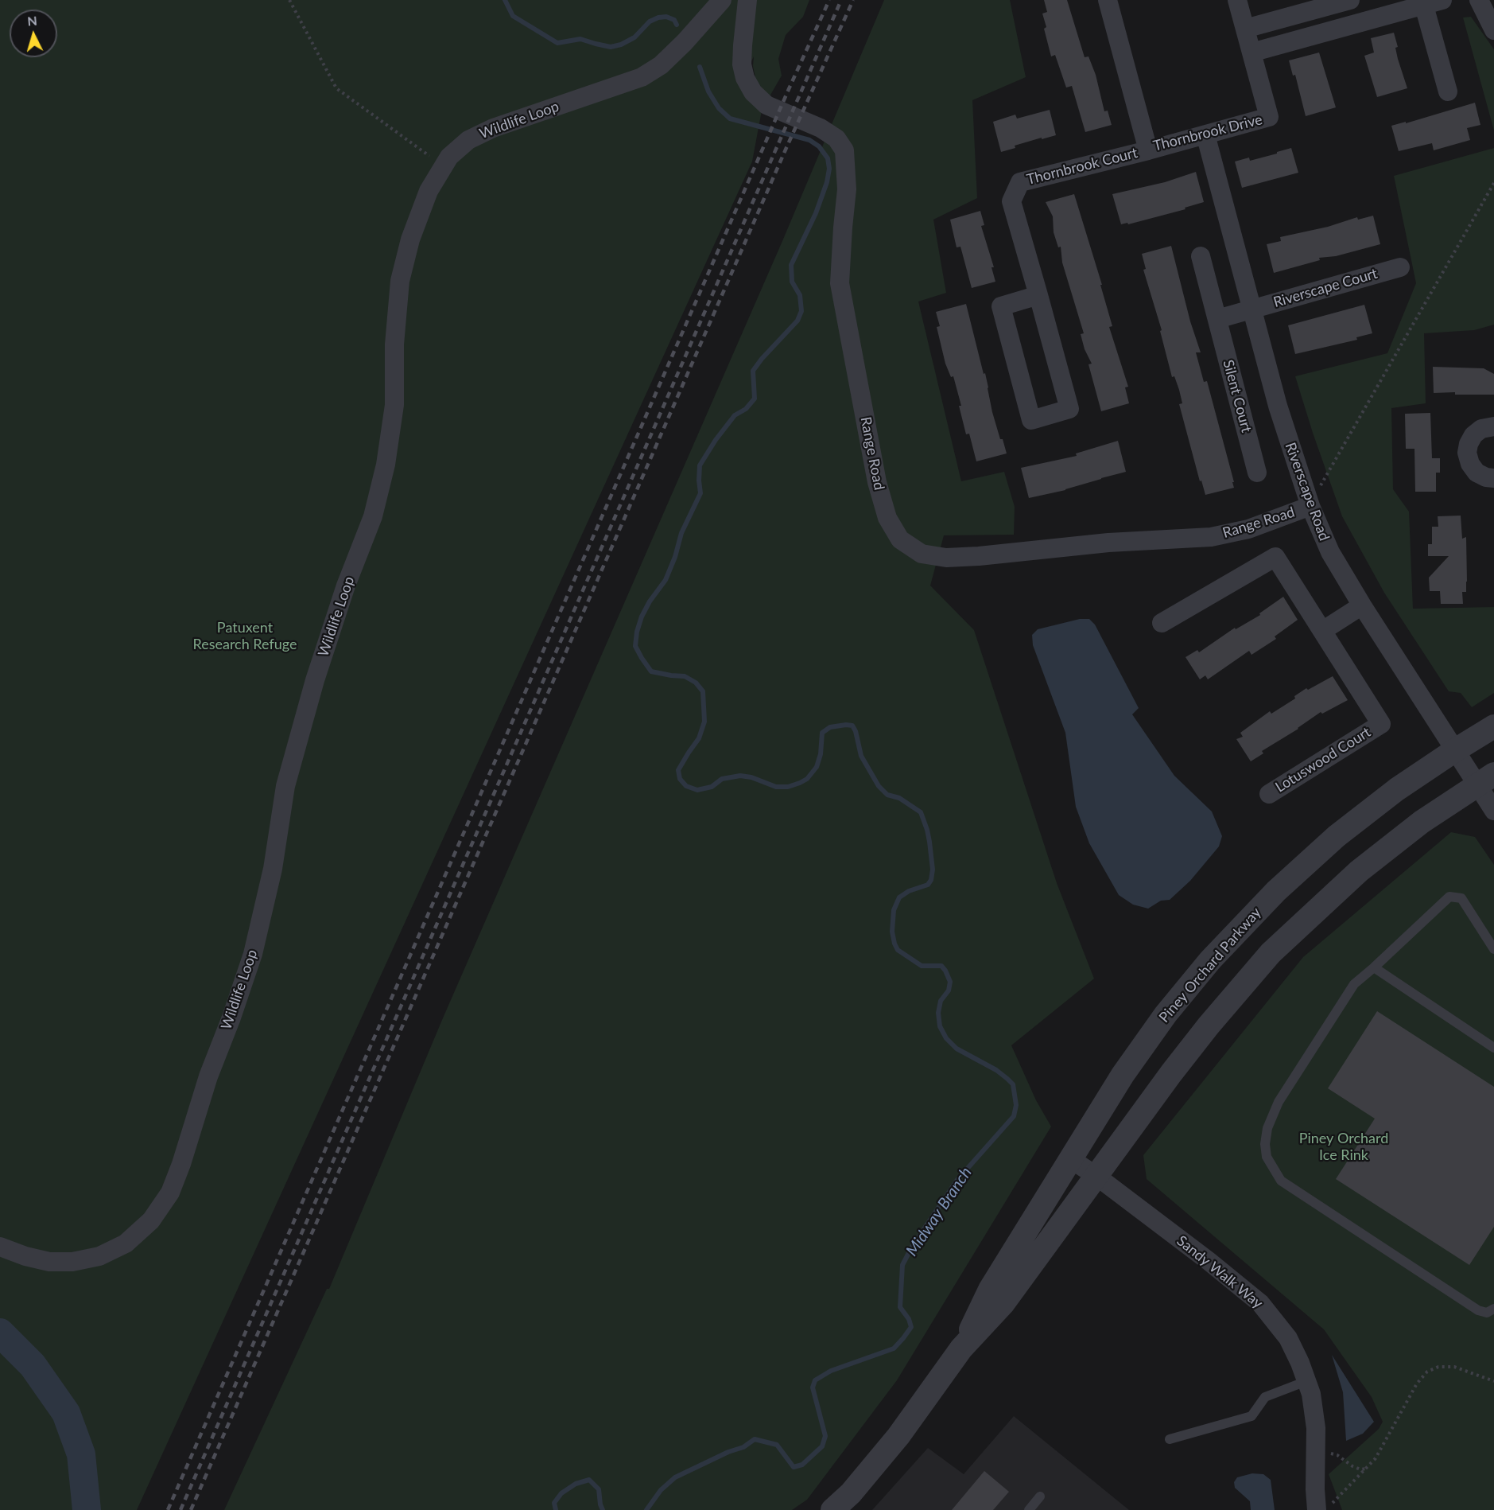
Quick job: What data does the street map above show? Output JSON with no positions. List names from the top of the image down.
{
  "streets": {
    "street": [
      "Wildlife Loop",
      "Thornbrook Drive",
      "Thornbrook Court",
      "Riverscape Court",
      "Silent Court",
      "Range Road",
      "Riverscape Road",
      "Lotuswood Court",
      "Piney Orchard Parkway",
      "Sandy Walk Way"
    ]
  },
  "crossings": [
    ["Thornbrook Drive", "Thornbrook Court"],
    ["Thornbrook Drive", "Riverscape Road"],
    ["Riverscape Court", "Riverscape Road"],
    ["Range Road", "Riverscape Road"],
    ["Riverscape Road", "Piney Orchard Parkway"],
    ["Piney Orchard Parkway", "Sandy Walk Way"]
  ],
  "water": ["Midway Branch"],
  "parks": ["Patuxent Research Refuge", "Piney Orchard Ice Rink"],
  "north": "top"
}
